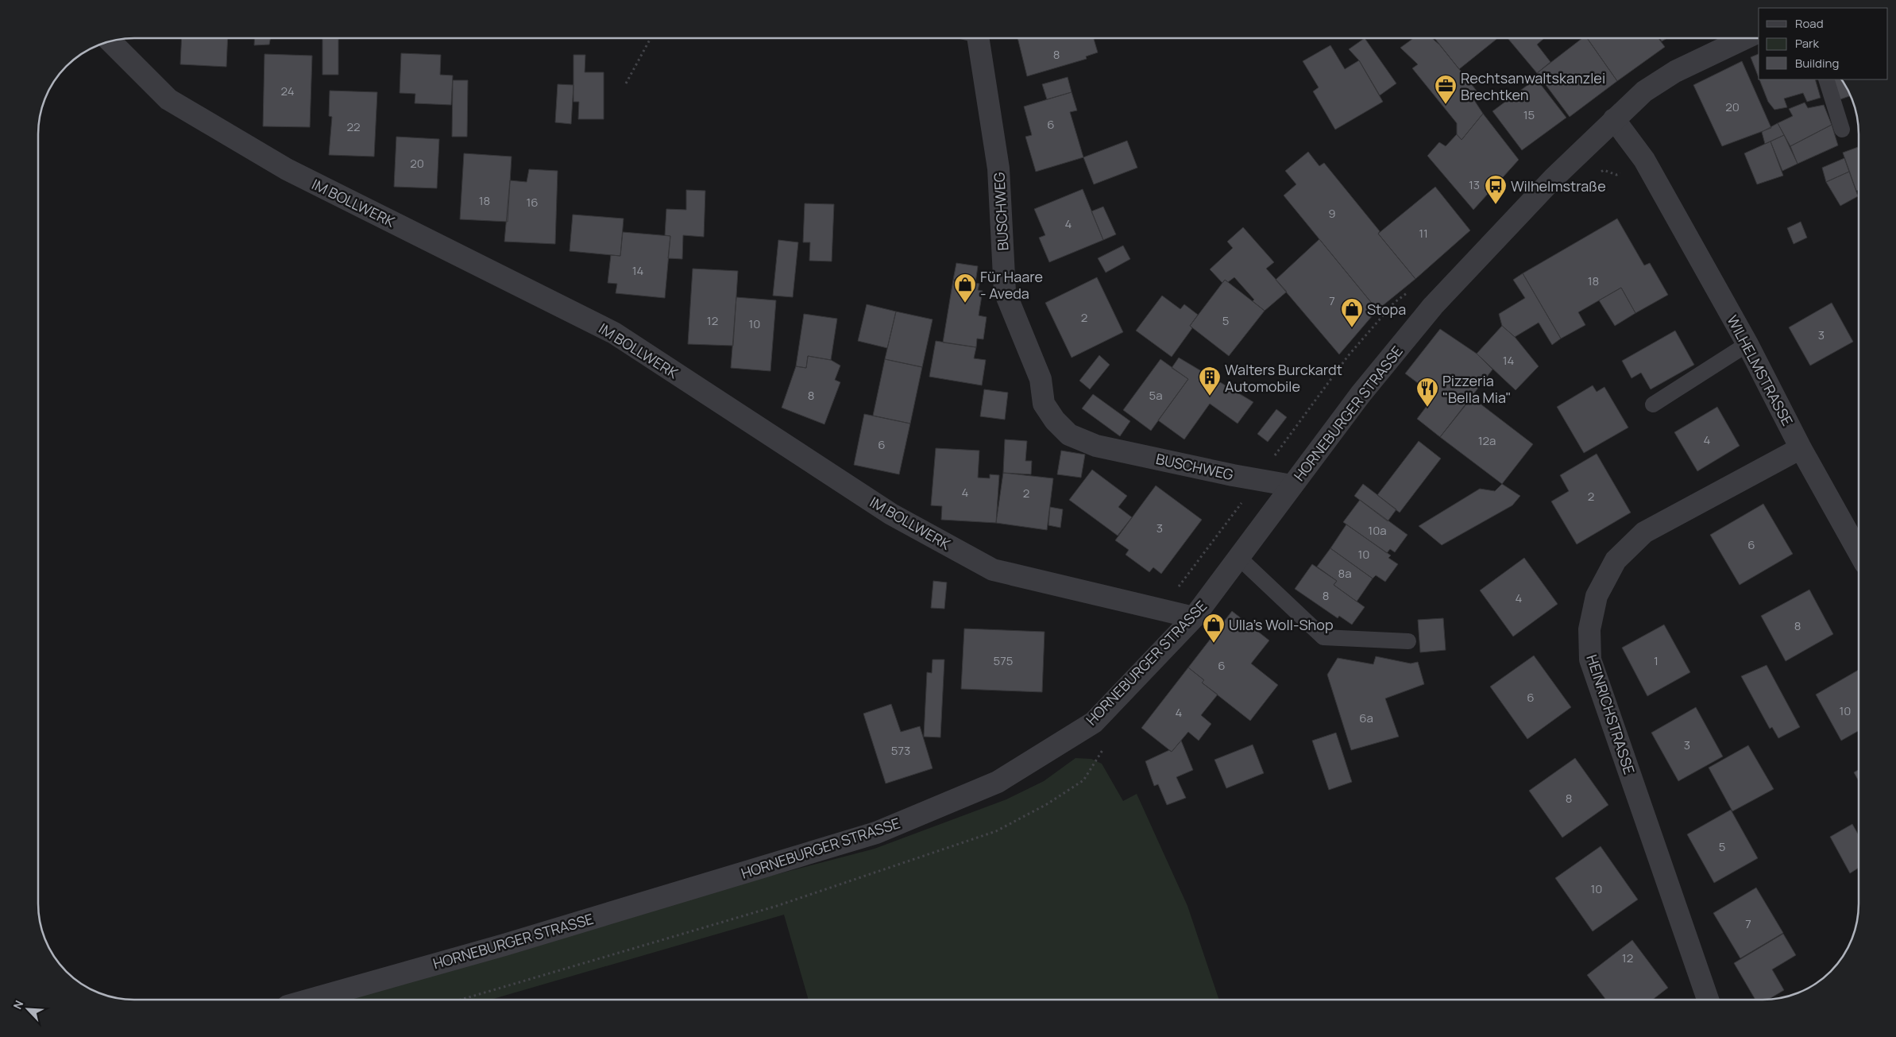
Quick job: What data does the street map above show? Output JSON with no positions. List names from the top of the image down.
{
  "streets": {
    "street": [
      "IM BOLLWERK",
      "BUSCHWEG",
      "WILHELMSTRASSE",
      "HORNEBURGER STRASSE",
      "HEINRICHSTRASSE"
    ]
  },
  "crossings": [
    ["IM BOLLWERK", "HORNEBURGER STRASSE"],
    ["BUSCHWEG", "HORNEBURGER STRASSE"],
    ["WILHELMSTRASSE", "HORNEBURGER STRASSE"],
    ["WILHELMSTRASSE", "HEINRICHSTRASSE"]
  ],
  "places": {
    "office": ["Rechtsanwaltskanzlei Brechtken"],
    "bus stop": ["Wilhelmstraße"],
    "shop": ["Für Haare - Aveda", "Stopa", "Ulla's Woll-Shop"],
    "building": ["Walters Burckardt Automobile"],
    "restaurant": ["Pizzeria \"Bella Mia\""]
  },
  "house_numbers": [
    "8",
    "24",
    "20",
    "15",
    "6",
    "22",
    "20",
    "13",
    "18",
    "16",
    "9",
    "4",
    "11",
    "14",
    "18",
    "7",
    "2",
    "12",
    "5",
    "10",
    "3",
    "14",
    "8",
    "5a",
    "4",
    "12a",
    "6",
    "4",
    "2",
    "2",
    "3",
    "10a",
    "6",
    "10",
    "8a",
    "8",
    "4",
    "8",
    "575",
    "1",
    "6",
    "6",
    "10",
    "4",
    "6a",
    "3",
    "573",
    "8",
    "5",
    "10",
    "7",
    "12"
  ],
  "legend": ["Road", "Park", "Building"],
  "north": "top left"
}
